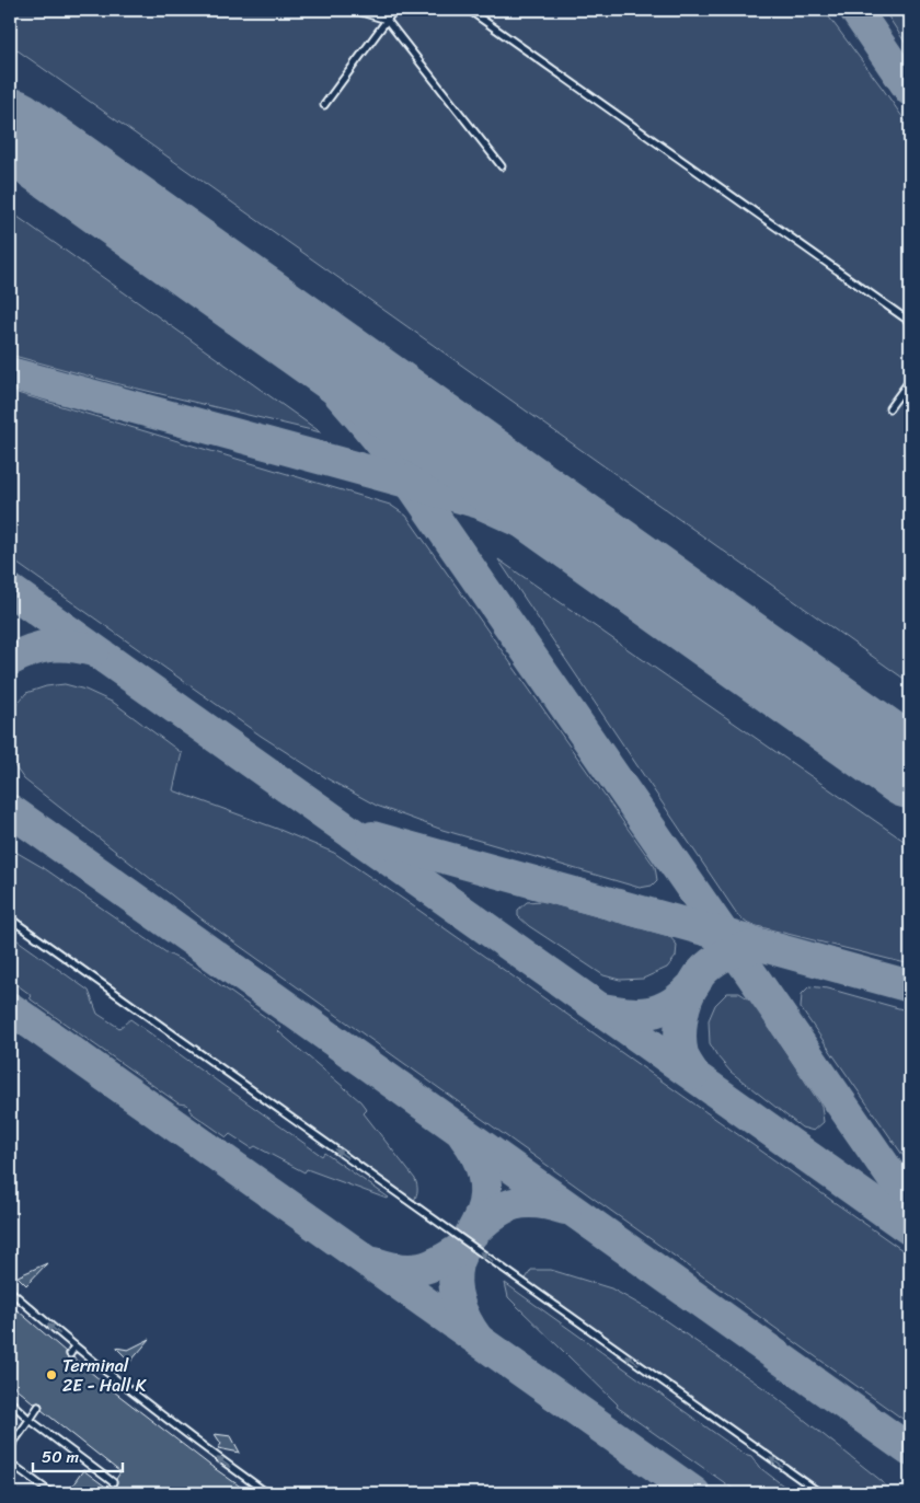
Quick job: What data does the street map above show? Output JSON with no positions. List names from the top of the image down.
{
  "places": ["Terminal 2E - Hall K"],
  "scale_bar": "50 m"
}
